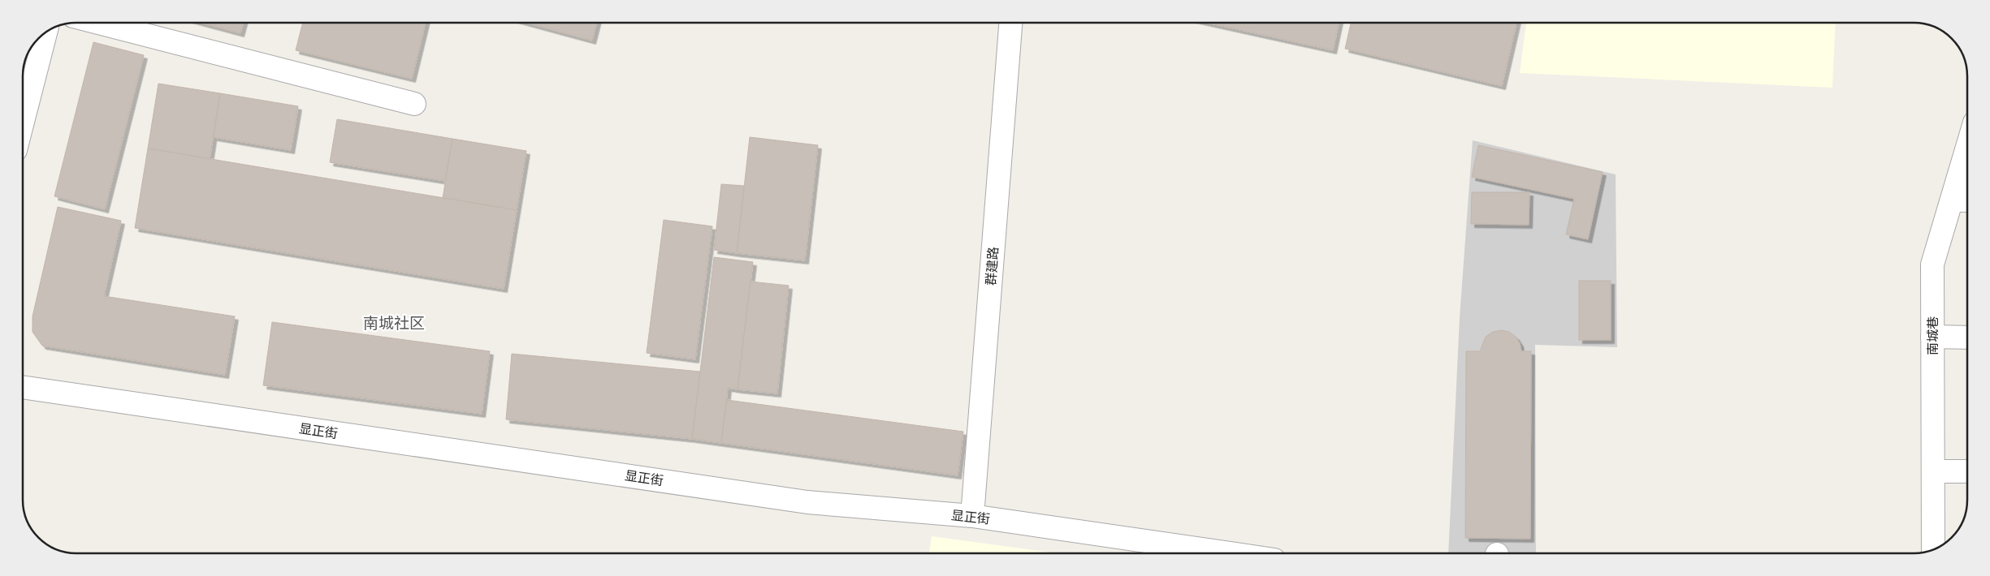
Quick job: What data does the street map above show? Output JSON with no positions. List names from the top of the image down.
{
  "streets": {
    "street": ["群建路", "南城巷", "显正街"]
  },
  "crossings": [
    ["群建路", "显正街"]
  ],
  "districts": ["南城社区"]
}
